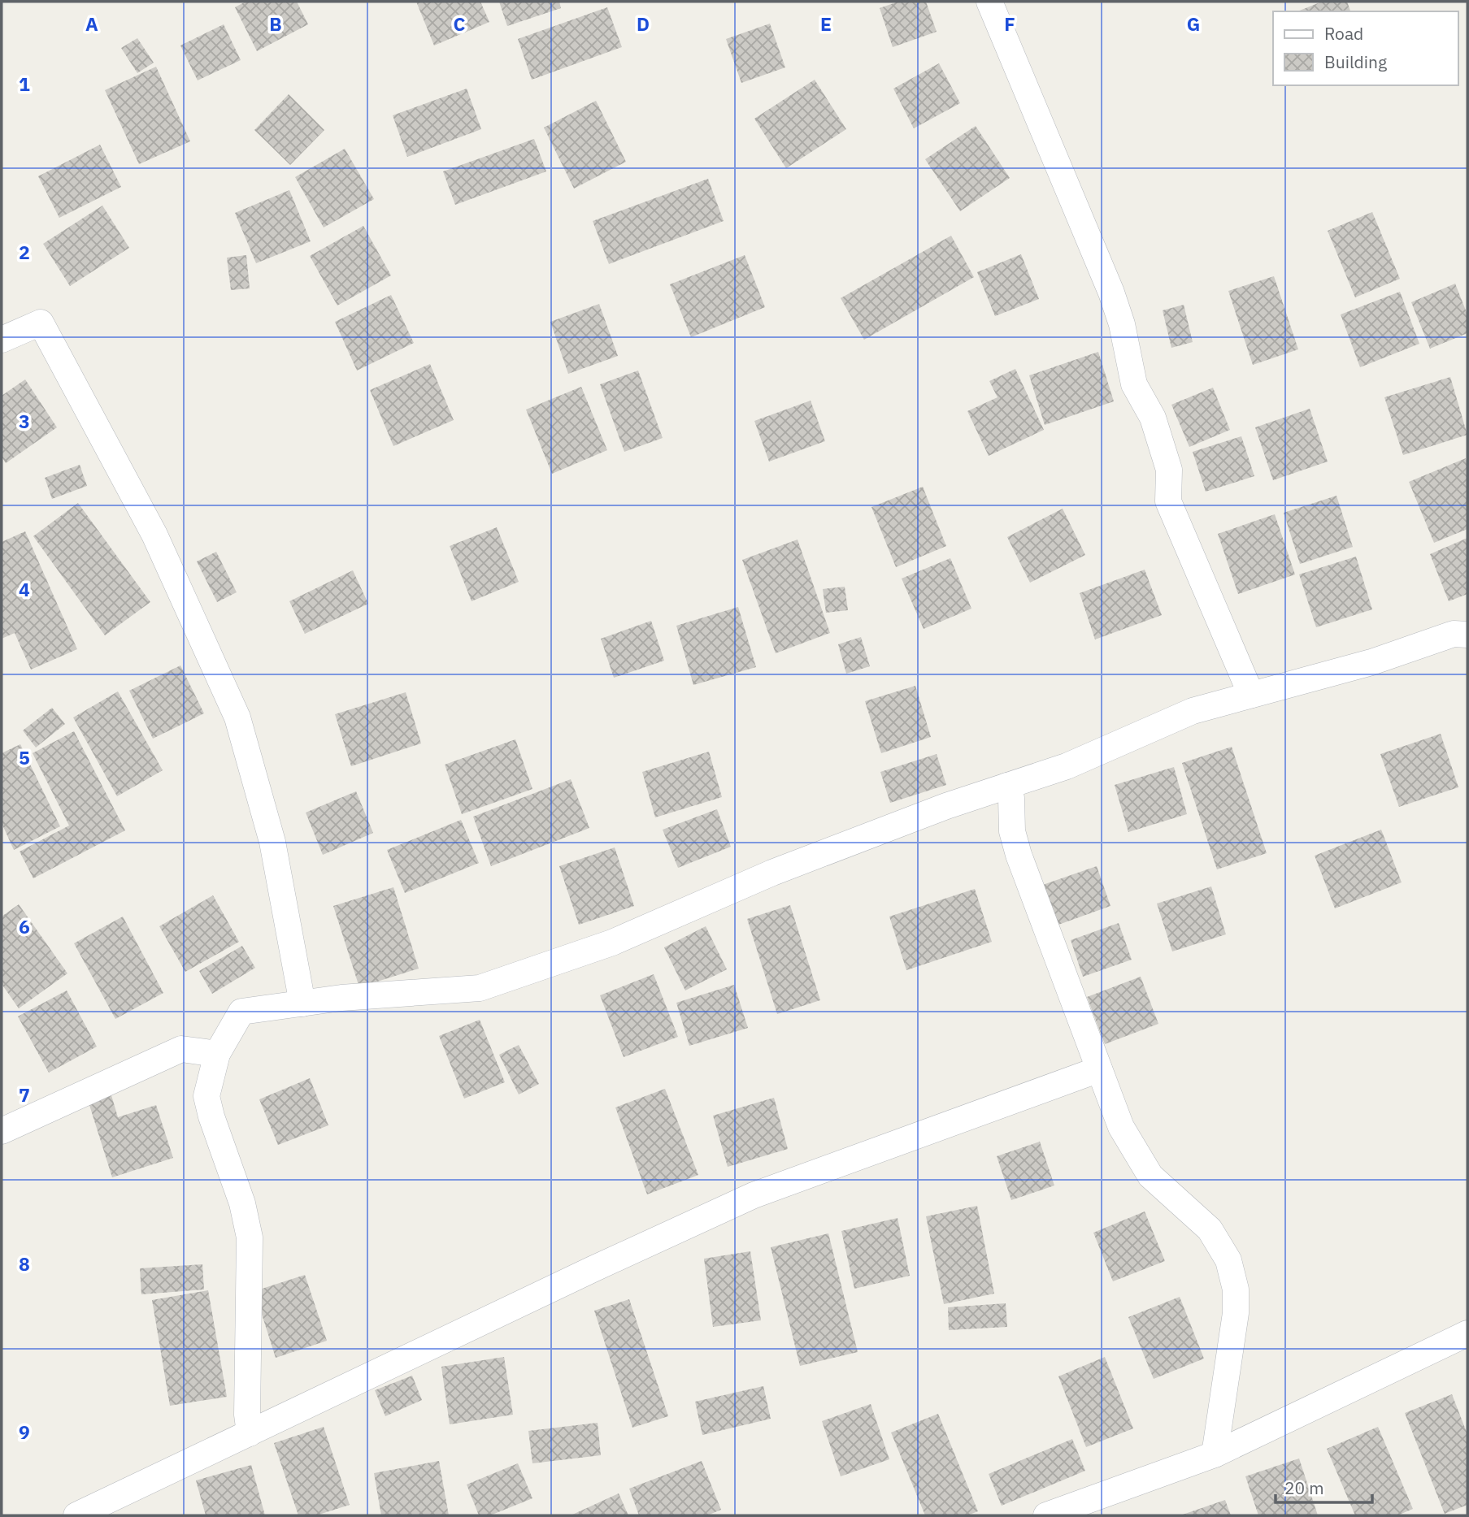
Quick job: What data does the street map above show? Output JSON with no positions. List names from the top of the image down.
{
  "legend": ["Road", "Building"],
  "scale_bar": "20 m",
  "grid": {
    "columns": [
      "A",
      "B",
      "C",
      "D",
      "E",
      "F",
      "G"
    ],
    "rows": [
      "1",
      "2",
      "3",
      "4",
      "5",
      "6",
      "7",
      "8",
      "9"
    ]
  }
}
